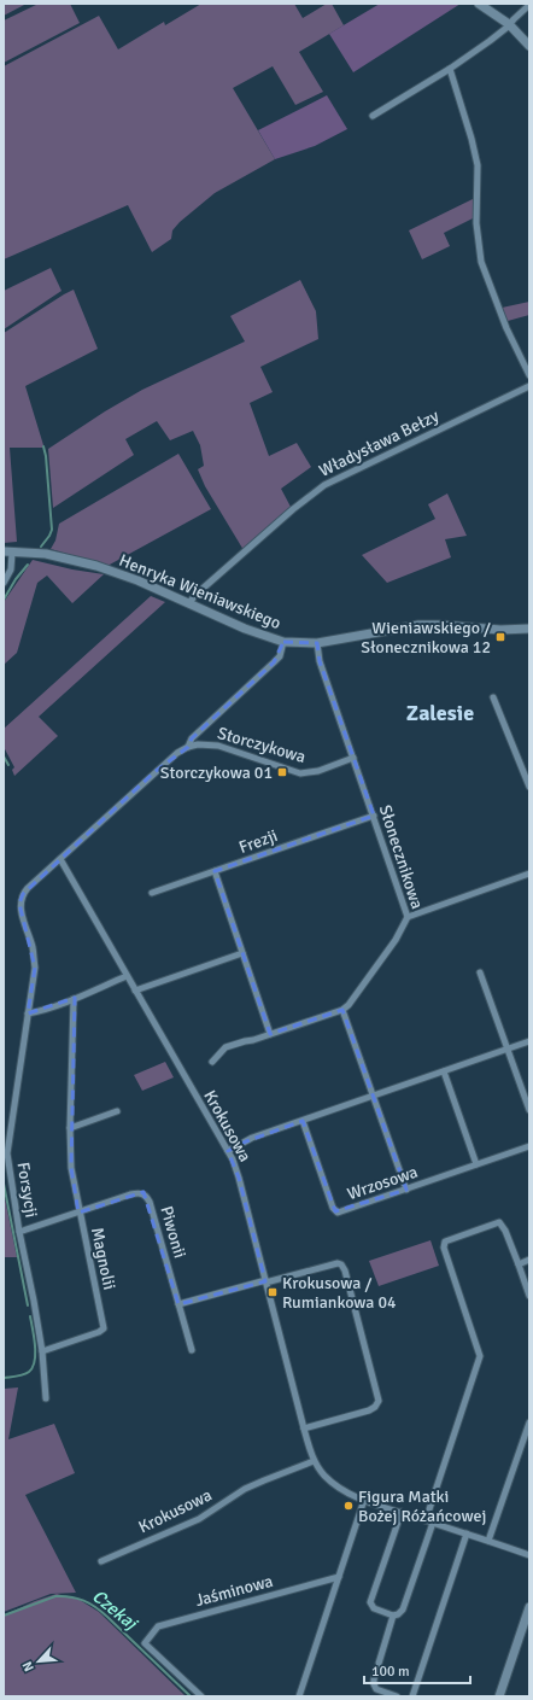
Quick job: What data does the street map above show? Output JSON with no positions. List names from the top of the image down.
{
  "streets": {
    "street": [
      "Władysława Bełzy",
      "Henryka Wieniawskiego",
      "Storczykowa",
      "Frezji",
      "Słonecznikowa",
      "Krokusowa",
      "Wrzosowa",
      "Forsycji",
      "Piwonii",
      "Magnolii",
      "Jaśminowa"
    ]
  },
  "crossings": [
    ["Władysława Bełzy", "Henryka Wieniawskiego"],
    ["Henryka Wieniawskiego", "Storczykowa"],
    ["Henryka Wieniawskiego", "Słonecznikowa"],
    ["Storczykowa", "Słonecznikowa"],
    ["Storczykowa", "Krokusowa"],
    ["Storczykowa", "Forsycji"],
    ["Frezji", "Słonecznikowa"],
    ["Krokusowa", "Forsycji"],
    ["Forsycji", "Piwonii"],
    ["Forsycji", "Magnolii"],
    ["Piwonii", "Magnolii"]
  ],
  "districts": ["Zalesie"],
  "water": ["Czekaj"],
  "places": {
    "transit": ["Wieniawskiego / Słonecznikowa 12", "Storczykowa 01", "Krokusowa / Rumiankowa 04"],
    "other": ["Figura Matki Bożej Różańcowej"]
  },
  "scale_bar": "100 m",
  "north": "bottom left"
}
